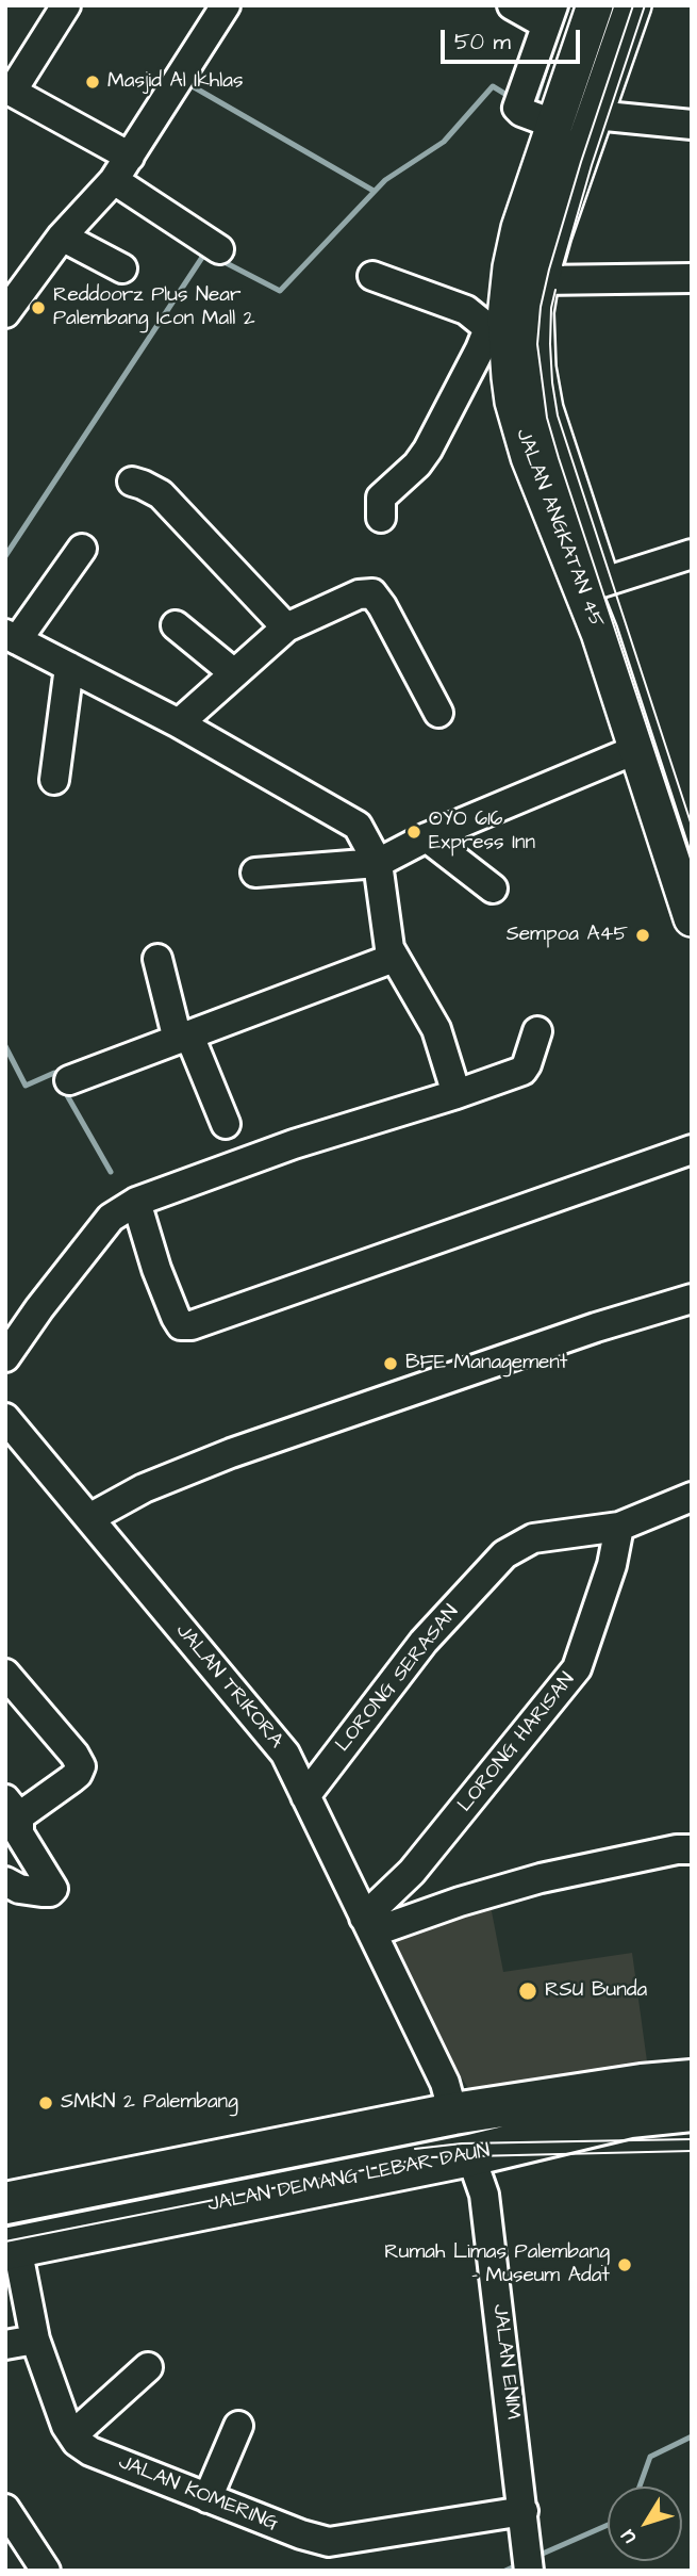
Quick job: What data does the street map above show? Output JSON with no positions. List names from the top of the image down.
{
  "streets": {
    "highway": ["JALAN DEMANG LEBAR DAUN"],
    "main road": ["JALAN ANGKATAN 45"],
    "street": [
      "LORONG SERASAN",
      "JALAN TRIKORA",
      "LORONG HARISAN",
      "JALAN ENIM",
      "JALAN KOMERING"
    ]
  },
  "crossings": [
    ["LORONG SERASAN", "JALAN TRIKORA"],
    ["LORONG SERASAN", "LORONG HARISAN"],
    ["JALAN TRIKORA", "LORONG HARISAN"],
    ["JALAN TRIKORA", "JALAN DEMANG LEBAR DAUN"],
    ["JALAN DEMANG LEBAR DAUN", "JALAN ENIM"],
    ["JALAN ENIM", "JALAN KOMERING"]
  ],
  "places": [
    "Masjid Al Ikhlas",
    "Reddoorz Plus Near Palembang Icon Mall 2",
    "OYO 616 Express Inn",
    "Sempoa A45",
    "BFE Management",
    "RSU Bunda",
    "SMKN 2 Palembang",
    "Rumah Limas Palembang - Museum Adat"
  ],
  "scale_bar": "50 m",
  "north": "bottom left"
}
